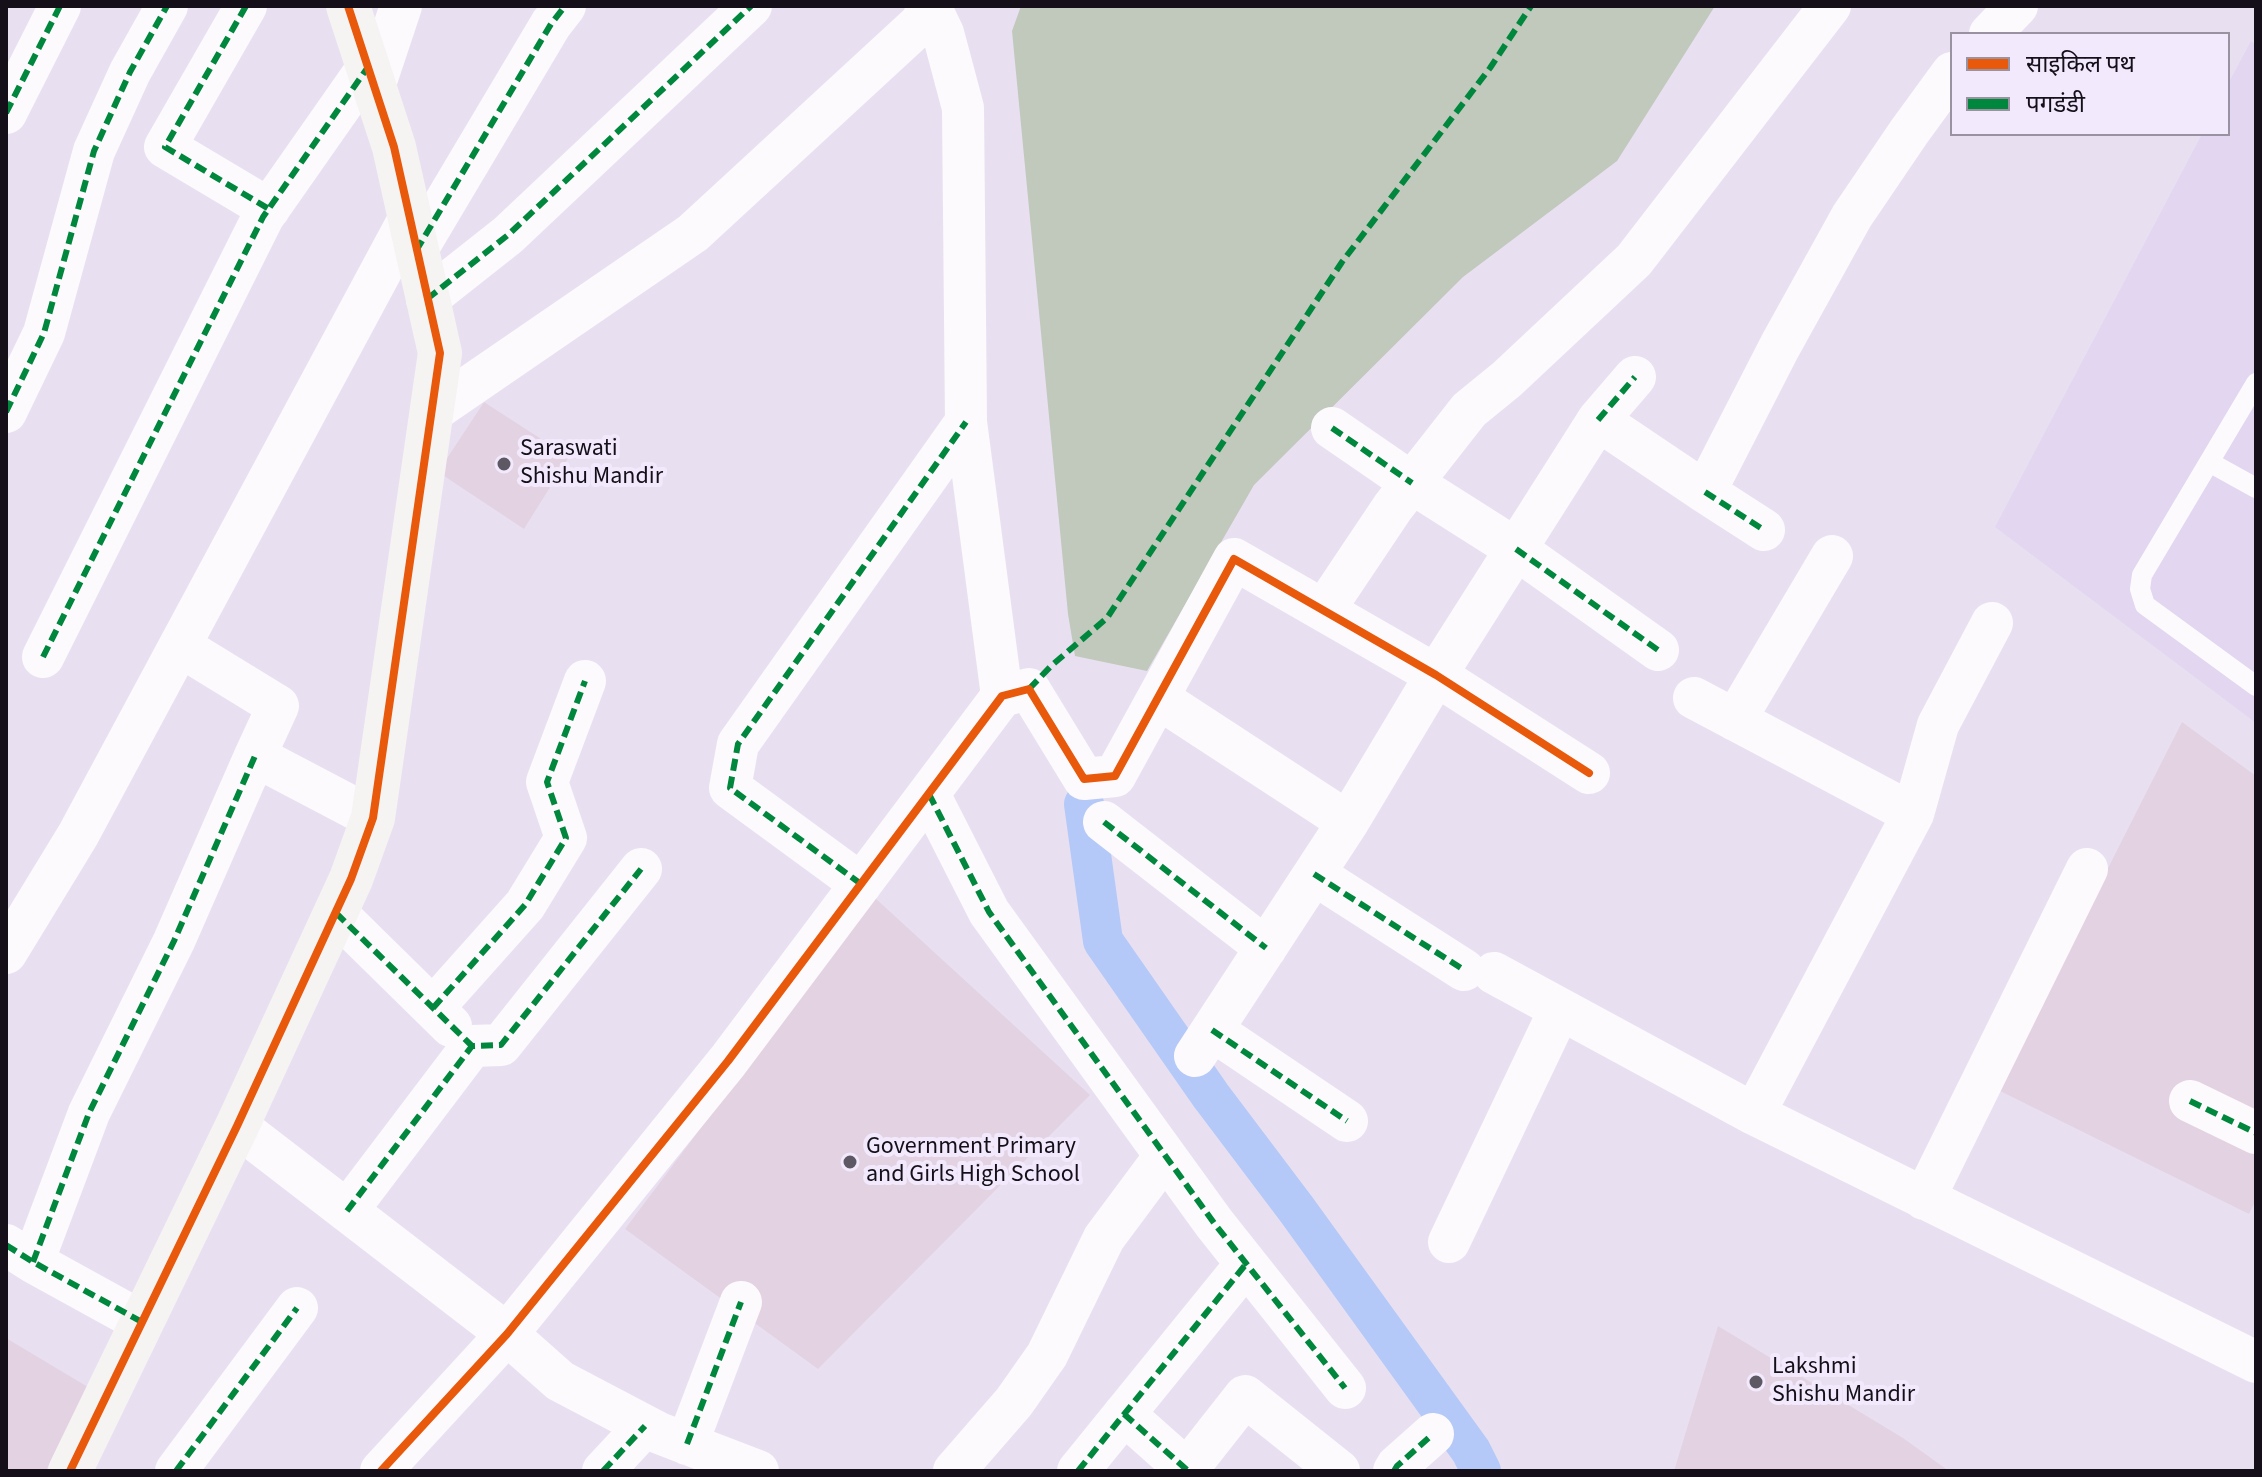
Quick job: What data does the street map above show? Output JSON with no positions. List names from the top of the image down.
{
  "places": ["Saraswati Shishu Mandir", "Government Primary and Girls High School", "Lakshmi Shishu Mandir"],
  "legend": ["साइकिल पथ", "पगडंडी"]
}
